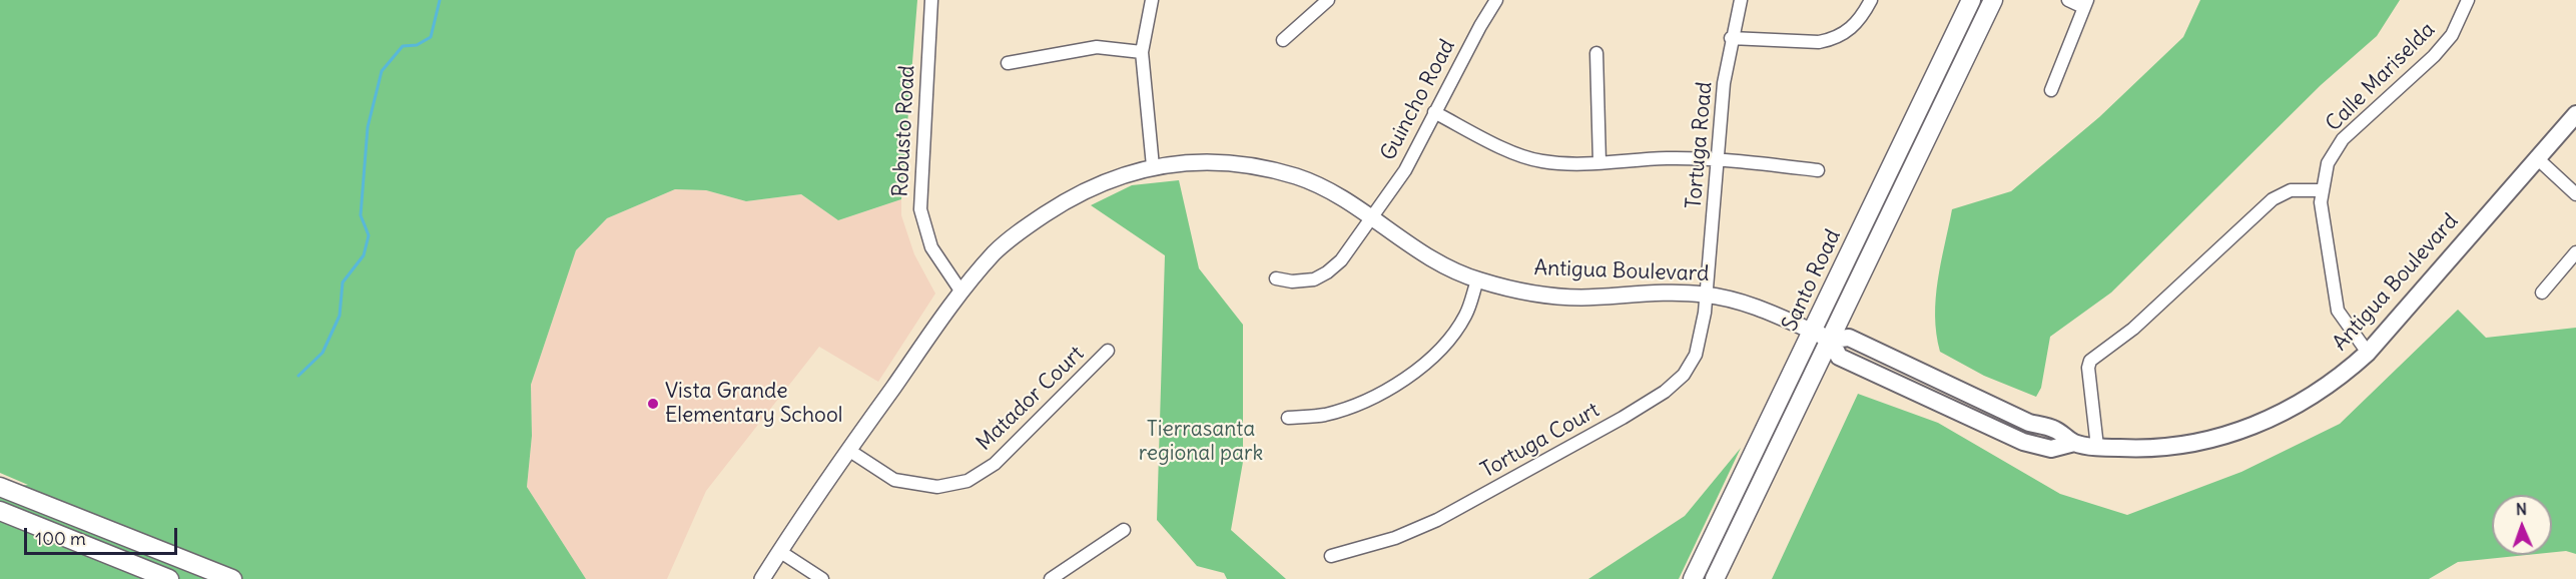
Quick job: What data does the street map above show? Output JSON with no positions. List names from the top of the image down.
{
  "streets": {
    "main road": ["Antigua Boulevard", "Santo Road"],
    "street": [
      "Calle Mariselda",
      "Guincho Road",
      "Robusto Road",
      "Tortuga Road",
      "Matador Court",
      "Tortuga Court"
    ]
  },
  "crossings": [
    ["Calle Mariselda", "Antigua Boulevard"],
    ["Guincho Road", "Antigua Boulevard"],
    ["Robusto Road", "Antigua Boulevard"],
    ["Tortuga Road", "Antigua Boulevard"],
    ["Tortuga Road", "Tortuga Court"],
    ["Antigua Boulevard", "Santo Road"],
    ["Antigua Boulevard", "Matador Court"],
    ["Antigua Boulevard", "Tortuga Court"]
  ],
  "parks": ["Tierrasanta regional park"],
  "places": ["Vista Grande Elementary School"],
  "scale_bar": "100 m",
  "north": "top"
}
